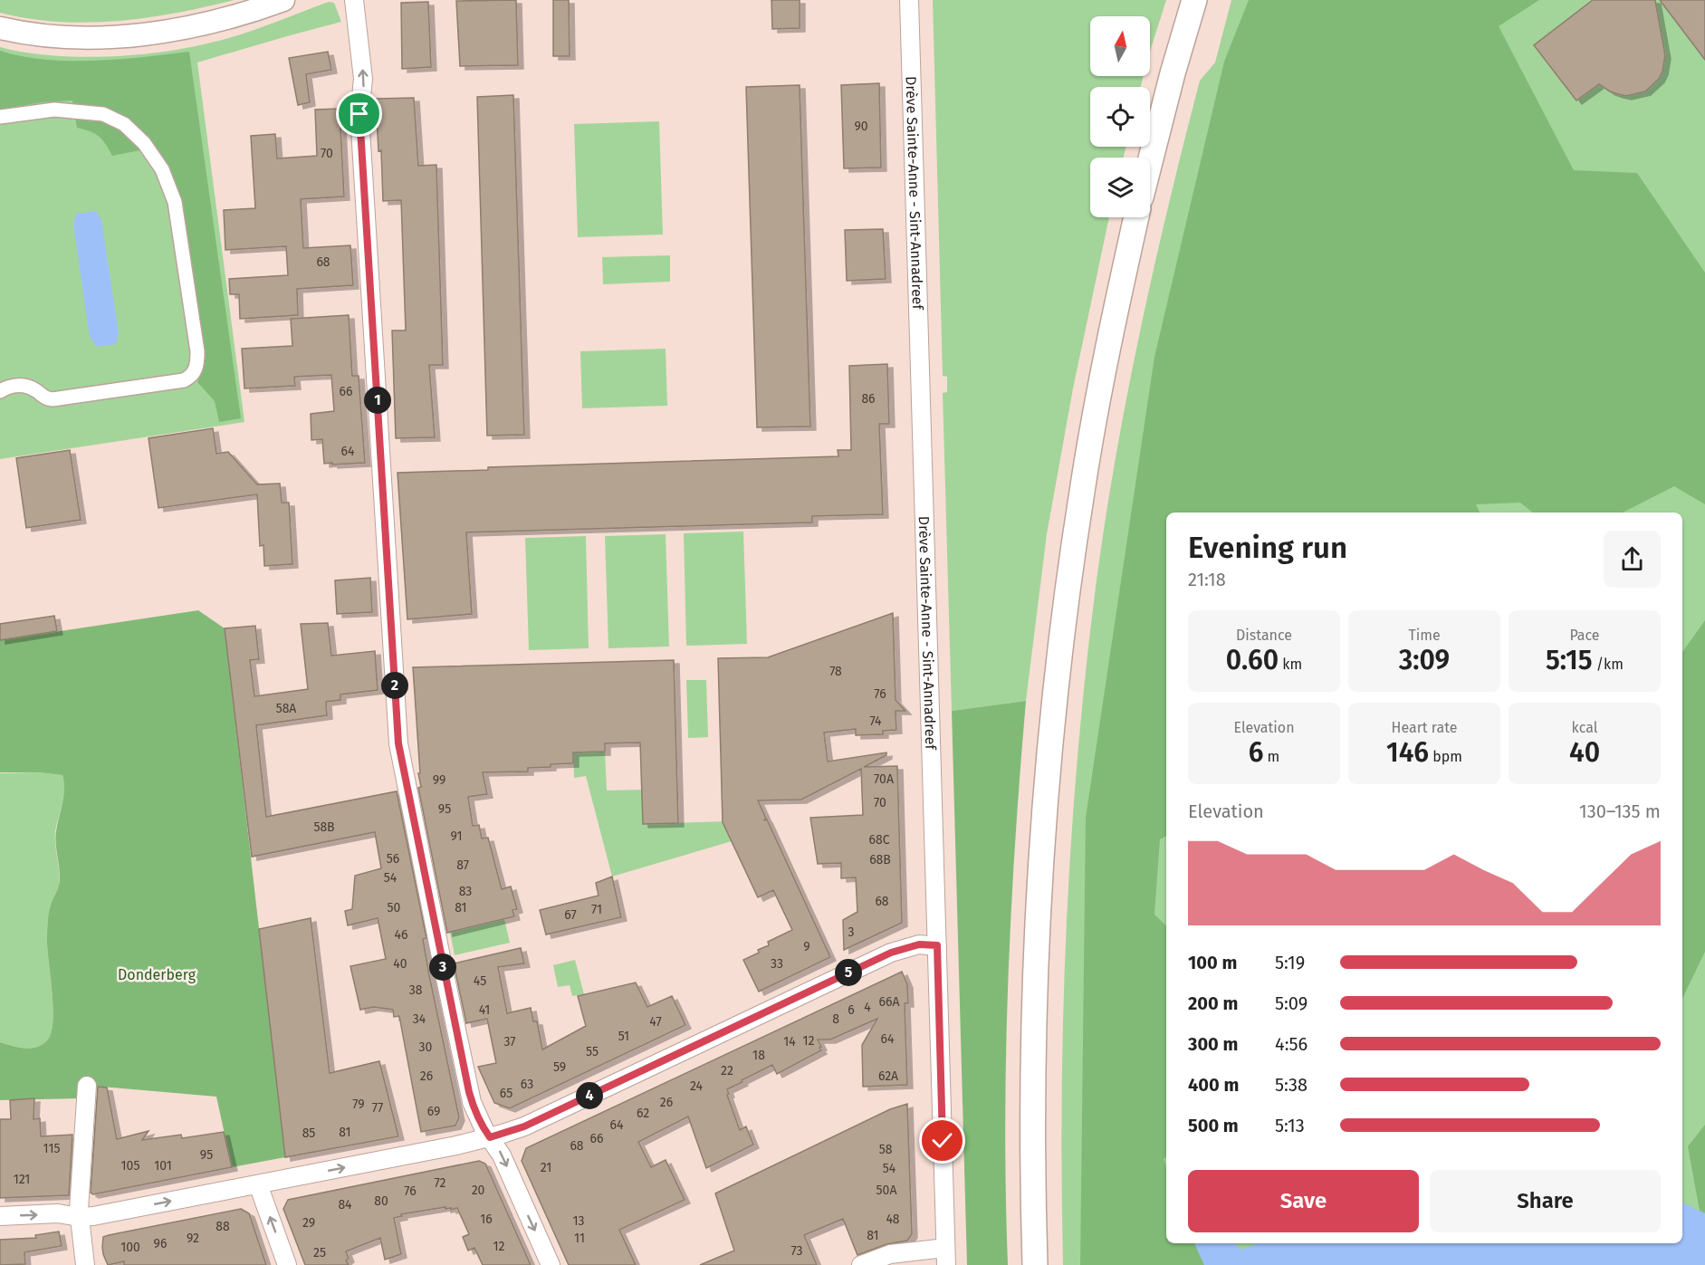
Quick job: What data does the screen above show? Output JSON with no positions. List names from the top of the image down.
{
  "streets": {
    "street": ["Drève Sainte-Anne - Sint-Annadreef"]
  },
  "parks": ["Donderberg"],
  "house_numbers": [
    "90",
    "70",
    "68",
    "66",
    "86",
    "64",
    "78",
    "76",
    "58A",
    "74",
    "70A",
    "99",
    "70",
    "95",
    "58B",
    "91",
    "68C",
    "56",
    "68B",
    "87",
    "54",
    "83",
    "68",
    "50",
    "81",
    "71",
    "67",
    "3",
    "46",
    "9",
    "40",
    "33",
    "45",
    "38",
    "66A",
    "4",
    "41",
    "6",
    "34",
    "8",
    "47",
    "51",
    "64",
    "12",
    "37",
    "14",
    "30",
    "55",
    "18",
    "59",
    "22",
    "26",
    "62A",
    "63",
    "24",
    "65",
    "26",
    "79",
    "77",
    "69",
    "62",
    "64",
    "81",
    "85",
    "66",
    "68",
    "115",
    "58",
    "95",
    "105",
    "101",
    "21",
    "54",
    "121",
    "72",
    "20",
    "50A",
    "76",
    "80",
    "84",
    "16",
    "48",
    "13",
    "29",
    "88",
    "81",
    "92",
    "11",
    "96",
    "12",
    "100",
    "73",
    "25"
  ],
  "north": "top",
  "page": {
    "pins": [
      "1",
      "2",
      "3",
      "5",
      "4"
    ],
    "heading": ["Evening run", "21:18"],
    "stats": [
      ["Distance", "0.60 km"],
      ["Time", "3:09"],
      ["Pace", "5:15 /km"],
      ["Elevation", "6 m"],
      ["Heart rate", "146 bpm"],
      ["kcal", "40"]
    ],
    "chart": ["Elevation", "130–135 m"],
    "list": [
      {
        "name": "100 m",
        "note": "5:19"
      },
      {
        "name": "200 m",
        "note": "5:09"
      },
      {
        "name": "300 m",
        "note": "4:56"
      },
      {
        "name": "400 m",
        "note": "5:38"
      },
      {
        "name": "500 m",
        "note": "5:13"
      }
    ],
    "buttons": ["Save", "Share"]
  }
}
